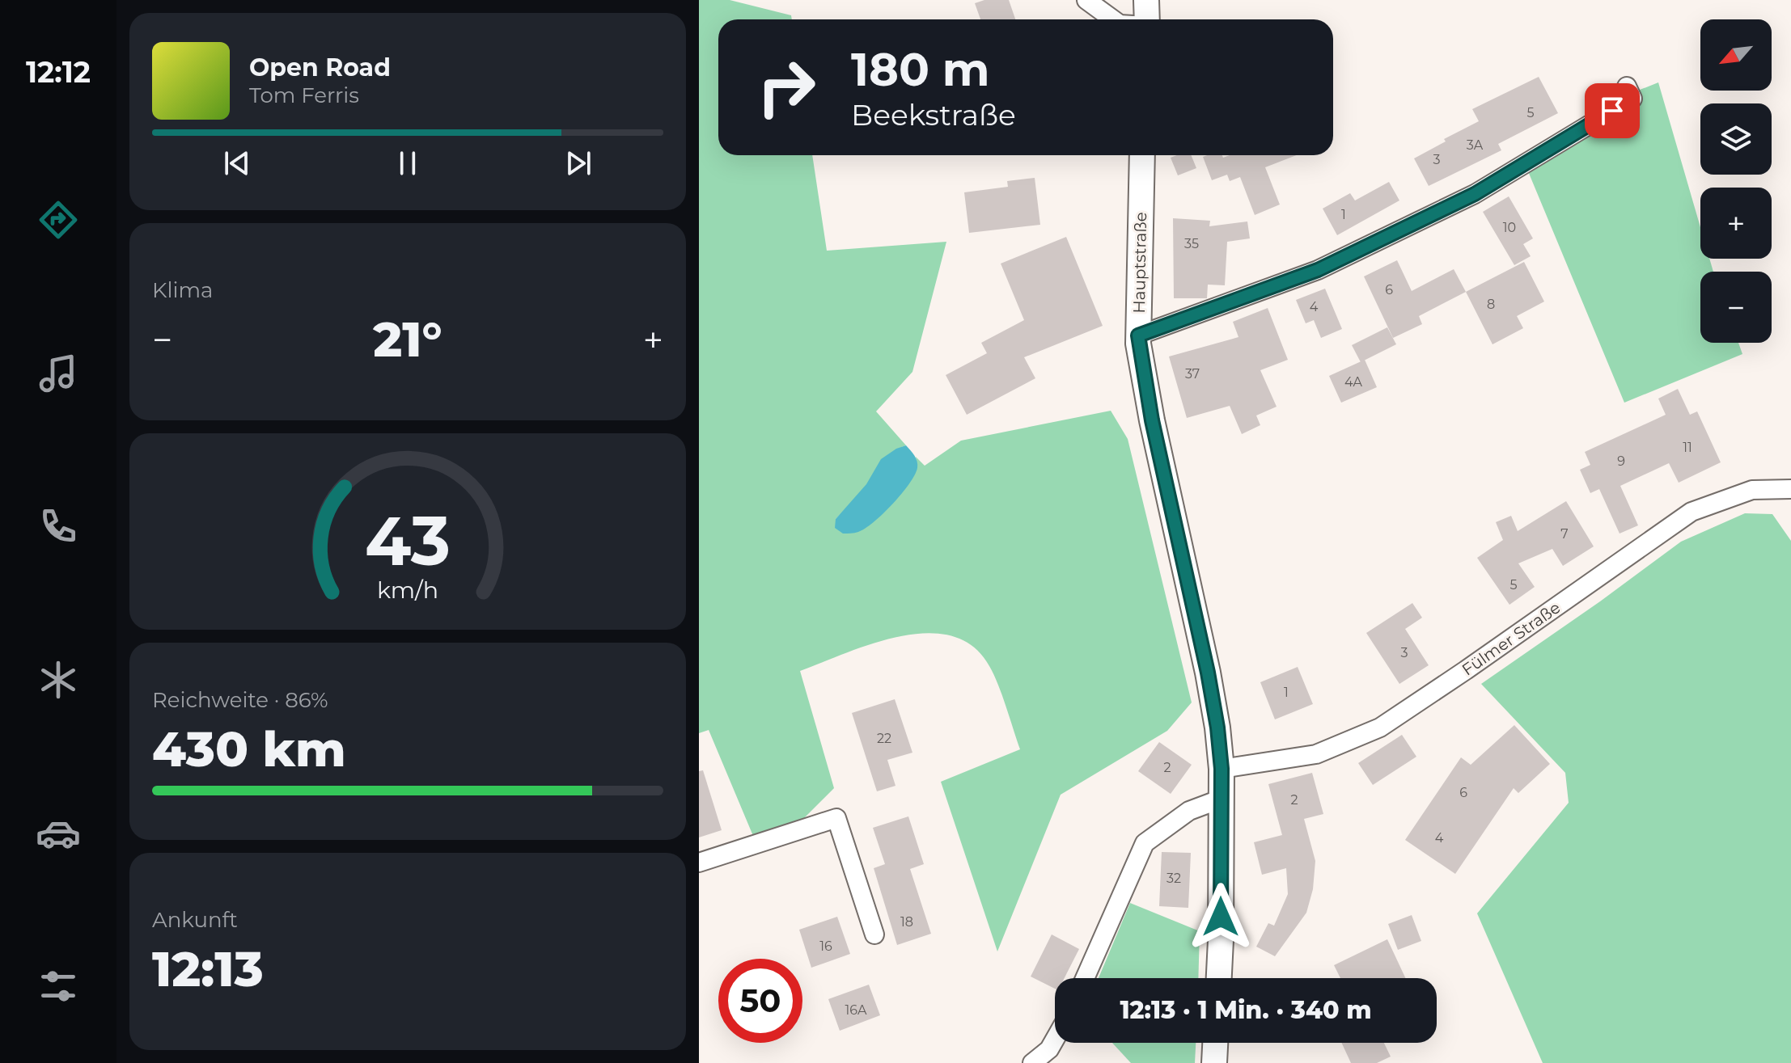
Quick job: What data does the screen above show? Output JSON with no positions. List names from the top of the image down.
{
  "streets": {
    "main road": ["Hauptstraße"],
    "street": ["Fülmer Straße"]
  },
  "crossings": [
    ["Hauptstraße", "Fülmer Straße"]
  ],
  "house_numbers": [
    "5",
    "3A",
    "3",
    "1",
    "10",
    "35",
    "6",
    "8",
    "4",
    "37",
    "4A",
    "11",
    "9",
    "7",
    "5",
    "3",
    "1",
    "22",
    "2",
    "6",
    "2",
    "4",
    "32",
    "18",
    "16",
    "16A"
  ],
  "north": "bottom left",
  "page": {
    "tabs": "12:12",
    "map_buttons": ["+", "−"],
    "turn": ["180 m", "Beekstraße"],
    "song": ["Open Road", "Tom Ferris"],
    "tile": [
      "Klima",
      ["Reichweite · 86%", "430 km"],
      ["Ankunft", "12:13"]
    ],
    "heat": ["−", "21°", "+"],
    "limit": "50",
    "trip": "12:13 · 1 Min. · 340 m",
    "gauge": ["43", "km/h"]
  }
}
